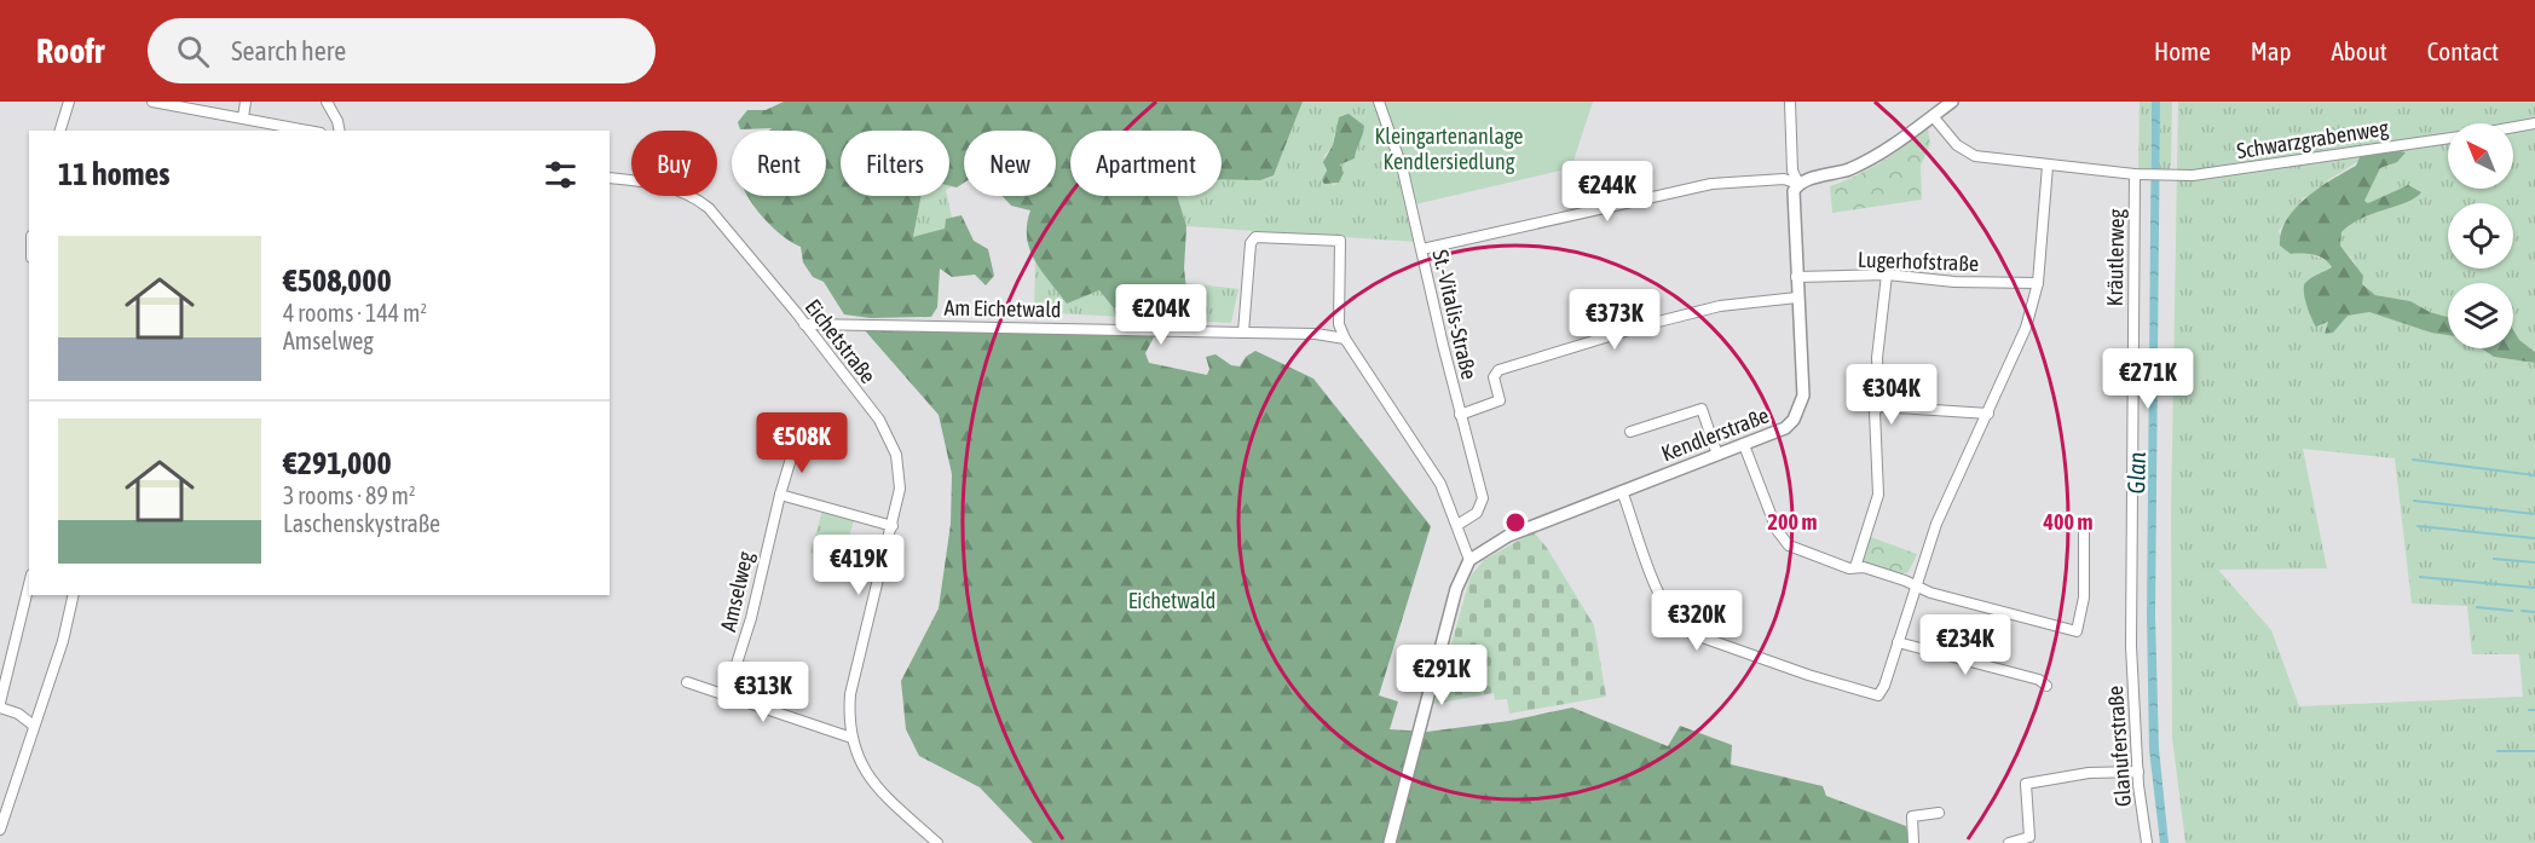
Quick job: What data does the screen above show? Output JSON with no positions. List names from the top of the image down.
{
  "streets": {
    "street": [
      "Schwarzgrabenweg",
      "Kräutlerweg",
      "Lugerhofstraße",
      "Am Eichetwald",
      "St.-Vitalis-Straße",
      "Eichetstraße",
      "Kendlerstraße",
      "Amselweg",
      "Glanuferstraße"
    ]
  },
  "crossings": [
    ["Schwarzgrabenweg", "Kräutlerweg"],
    ["Kräutlerweg", "Glanuferstraße"],
    ["Lugerhofstraße", "Kendlerstraße"],
    ["Am Eichetwald", "Eichetstraße"]
  ],
  "water": ["Glan"],
  "parks": ["Kleingartenanlage Kendlersiedlung", "Eichetwald"],
  "north": "top left",
  "page": {
    "header": "Roofr",
    "search": "Search here",
    "nav": [
      "Home",
      "Map",
      "About",
      "Contact"
    ],
    "chip": [
      "Buy",
      "Rent",
      "Filters",
      "New",
      "Apartment"
    ],
    "heading": "11 homes",
    "price": [
      "€244K",
      "€204K",
      "€373K",
      "€271K",
      "€304K",
      "€508K",
      "€419K",
      "€320K",
      "€234K",
      "€291K",
      "€313K"
    ],
    "list": [
      {
        "name": "€508,000",
        "note": "4 rooms · 144 m² · Amselweg"
      },
      {
        "name": "€291,000",
        "note": "3 rooms · 89 m² · Laschenskystraße"
      }
    ]
  },
  "rings": ["200 m", "400 m"]
}
